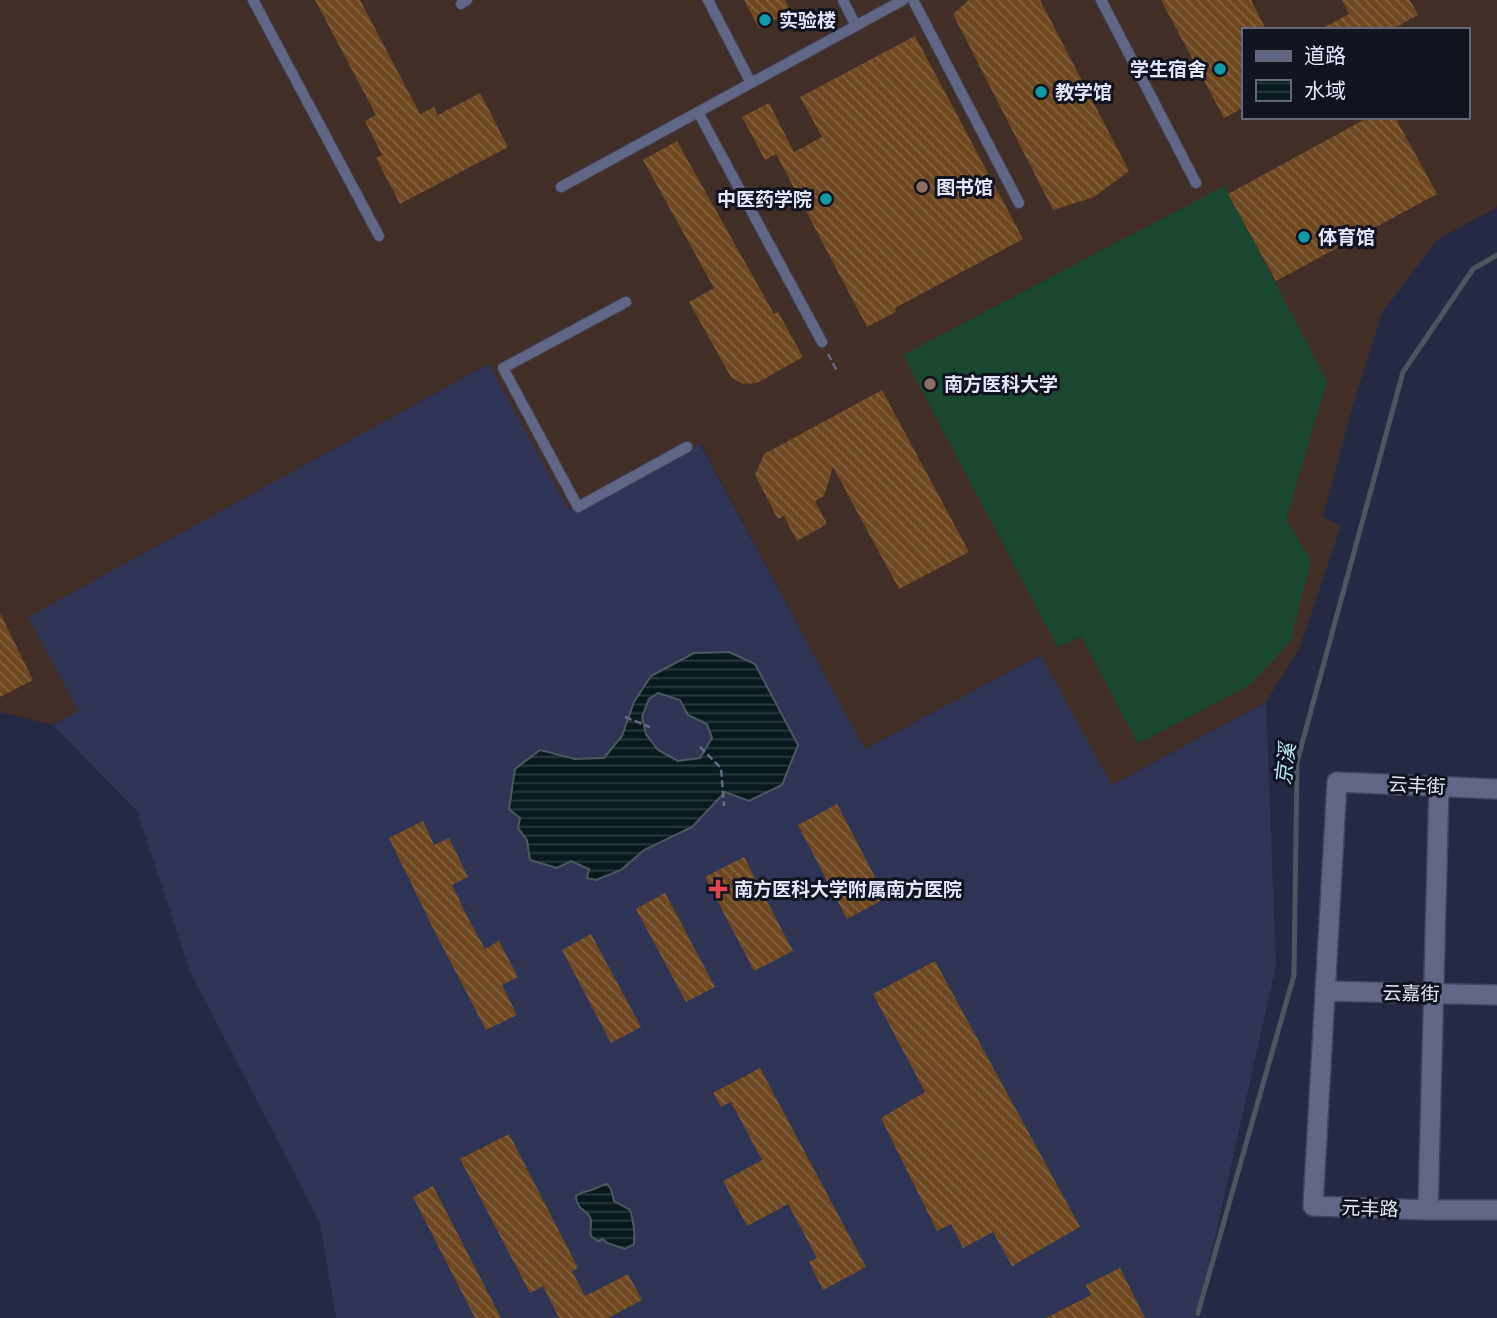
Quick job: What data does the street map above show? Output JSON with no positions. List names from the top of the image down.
{
  "streets": {
    "street": ["云丰街", "云嘉街", "元丰路"]
  },
  "crossings": [
    ["云丰街", "元丰路"],
    ["云嘉街", "元丰路"]
  ],
  "water": ["京溪"],
  "places": {
    "other": [
      "实验楼",
      "学生宿舍",
      "教学馆",
      "图书馆",
      "中医药学院",
      "体育馆",
      "南方医科大学"
    ],
    "health": ["南方医科大学附属南方医院"]
  },
  "legend": ["道路", "水域"]
}
